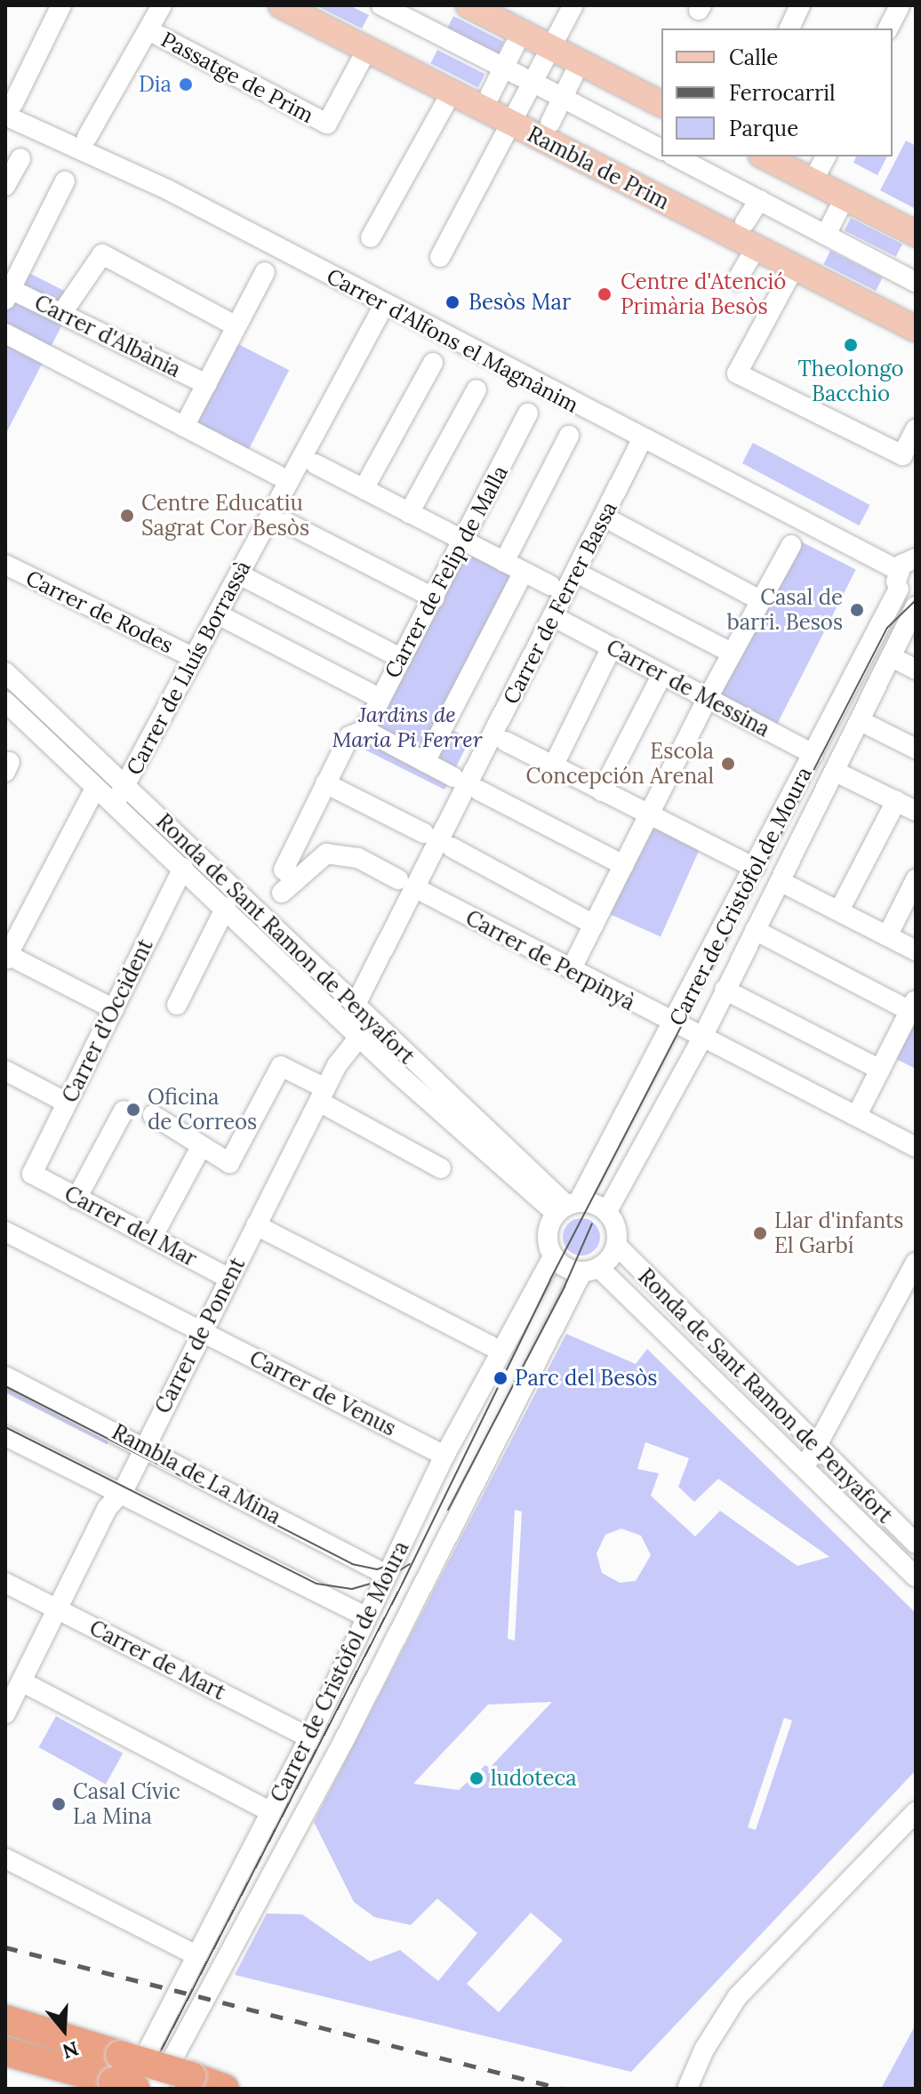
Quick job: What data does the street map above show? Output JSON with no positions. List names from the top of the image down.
{
  "streets": {
    "main road": ["Rambla de Prim"],
    "street": [
      "Passatge de Prim",
      "Carrer d'Albània",
      "Carrer d'Alfons el Magnànim",
      "Carrer de Felip de Malla",
      "Carrer de Ferrer Bassa",
      "Carrer de Rodes",
      "Carrer de Lluís Borrassà",
      "Carrer de Messina",
      "Carrer de Cristòfol de Moura",
      "Ronda de Sant Ramon de Penyafort",
      "Carrer de Perpinyà",
      "Carrer d'Occident",
      "Carrer del Mar",
      "Carrer de Ponent",
      "Carrer de Venus",
      "Rambla de La Mina",
      "Carrer de Mart"
    ]
  },
  "crossings": [
    ["Passatge de Prim", "Rambla de Prim"],
    ["Carrer d'Alfons el Magnànim", "Carrer de Ferrer Bassa"],
    ["Carrer d'Alfons el Magnànim", "Carrer de Lluís Borrassà"],
    ["Carrer d'Alfons el Magnànim", "Carrer de Cristòfol de Moura"],
    ["Carrer de Felip de Malla", "Carrer de Perpinyà"],
    ["Carrer de Ferrer Bassa", "Ronda de Sant Ramon de Penyafort"],
    ["Carrer de Ferrer Bassa", "Carrer de Perpinyà"],
    ["Carrer de Rodes", "Carrer de Lluís Borrassà"],
    ["Carrer de Lluís Borrassà", "Ronda de Sant Ramon de Penyafort"],
    ["Carrer de Messina", "Carrer de Cristòfol de Moura"],
    ["Carrer de Cristòfol de Moura", "Ronda de Sant Ramon de Penyafort"],
    ["Carrer de Cristòfol de Moura", "Carrer de Perpinyà"],
    ["Carrer de Cristòfol de Moura", "Carrer de Venus"],
    ["Carrer de Cristòfol de Moura", "Rambla de La Mina"],
    ["Carrer de Cristòfol de Moura", "Carrer de Mart"],
    ["Ronda de Sant Ramon de Penyafort", "Carrer d'Occident"],
    ["Ronda de Sant Ramon de Penyafort", "Carrer de Ponent"],
    ["Carrer d'Occident", "Carrer del Mar"],
    ["Carrer del Mar", "Carrer de Ponent"],
    ["Carrer de Ponent", "Carrer de Venus"],
    ["Carrer de Ponent", "Rambla de La Mina"],
    ["Carrer de Ponent", "Carrer de Mart"]
  ],
  "parks": ["Jardins de Maria Pi Ferrer"],
  "places": [
    "Dia",
    "Centre d'Atenció Primària Besòs",
    "Besòs Mar",
    "Theolongo Bacchio",
    "Centre Educatiu Sagrat Cor Besòs",
    "Casal de barri. Besos",
    "Escola Concepción Arenal",
    "Oficina de Correos",
    "Llar d'infants El Garbí",
    "Parc del Besòs",
    "ludoteca",
    "Casal Cívic La Mina"
  ],
  "legend": ["Calle", "Ferrocarril", "Parque"],
  "north": "bottom"
}
